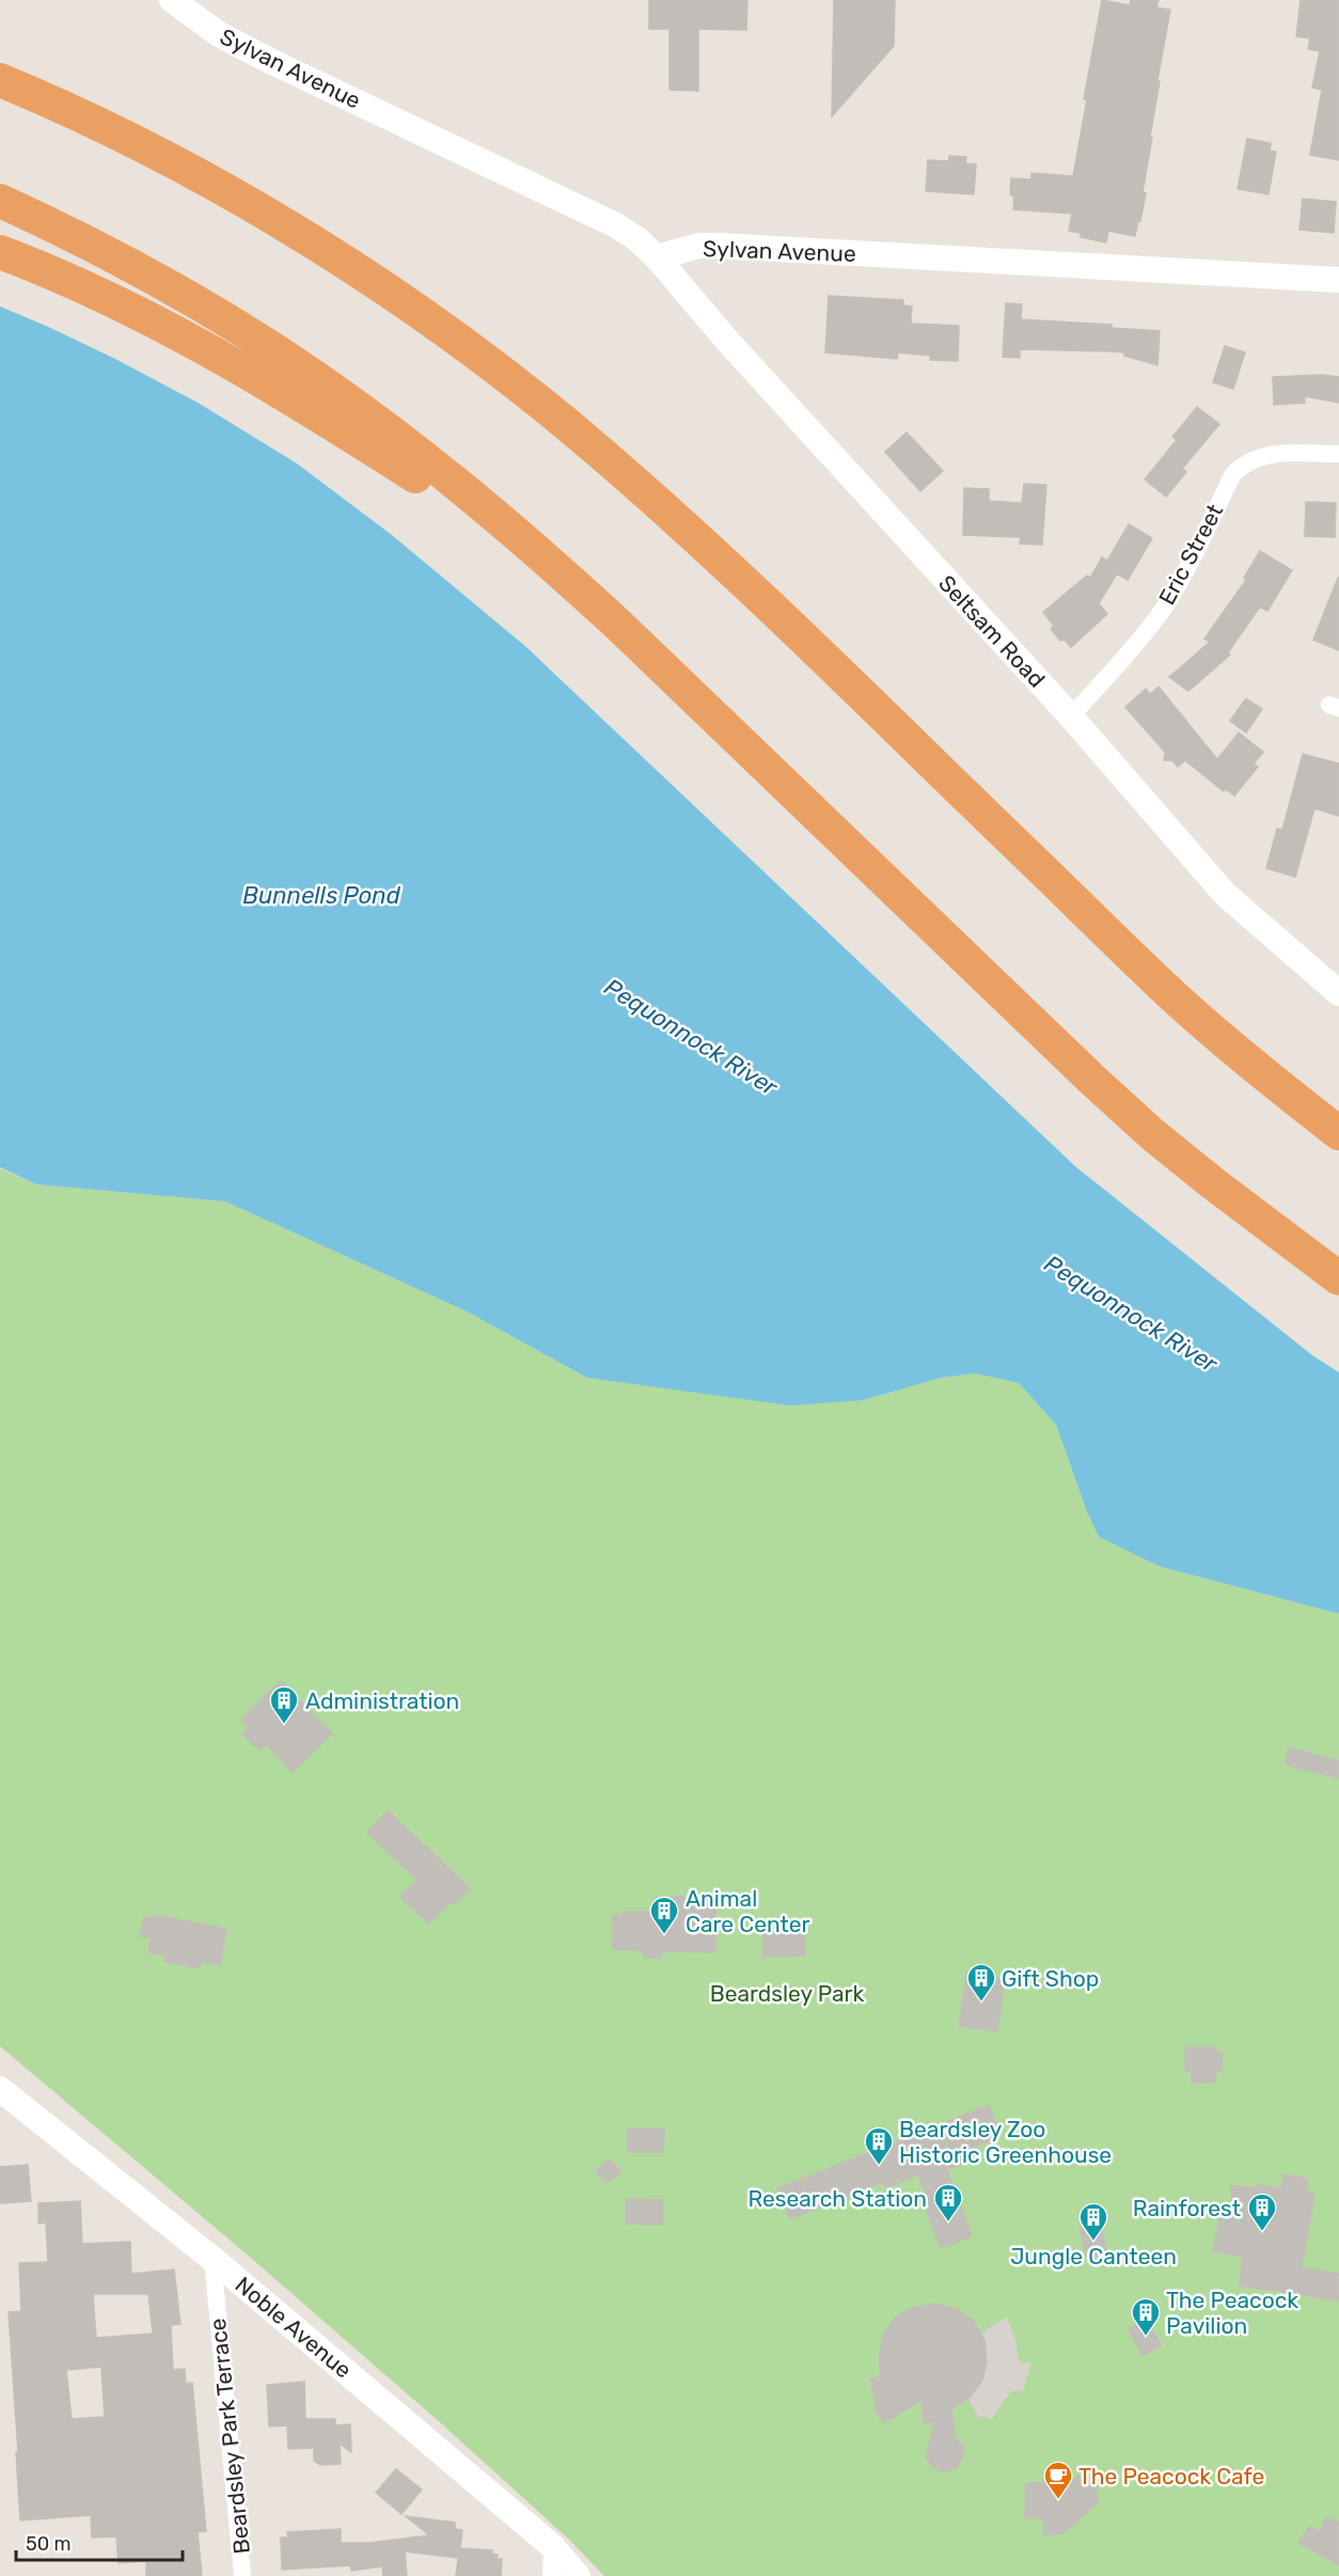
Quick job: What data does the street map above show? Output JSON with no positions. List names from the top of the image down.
{
  "streets": {
    "main road": ["Sylvan Avenue", "Seltsam Road", "Noble Avenue"],
    "street": ["Eric Street", "Beardsley Park Terrace"]
  },
  "crossings": [
    ["Sylvan Avenue", "Seltsam Road"],
    ["Eric Street", "Seltsam Road"],
    ["Noble Avenue", "Beardsley Park Terrace"]
  ],
  "water": ["Bunnells Pond", "Pequonnock River"],
  "parks": ["Beardsley Park"],
  "places": {
    "building": [
      "Administration",
      "Animal Care Center",
      "Gift Shop",
      "Beardsley Zoo Historic Greenhouse",
      "Research Station",
      "Rainforest",
      "Jungle Canteen",
      "The Peacock Pavilion"
    ],
    "cafe": ["The Peacock Cafe"]
  },
  "scale_bar": "50 m"
}
